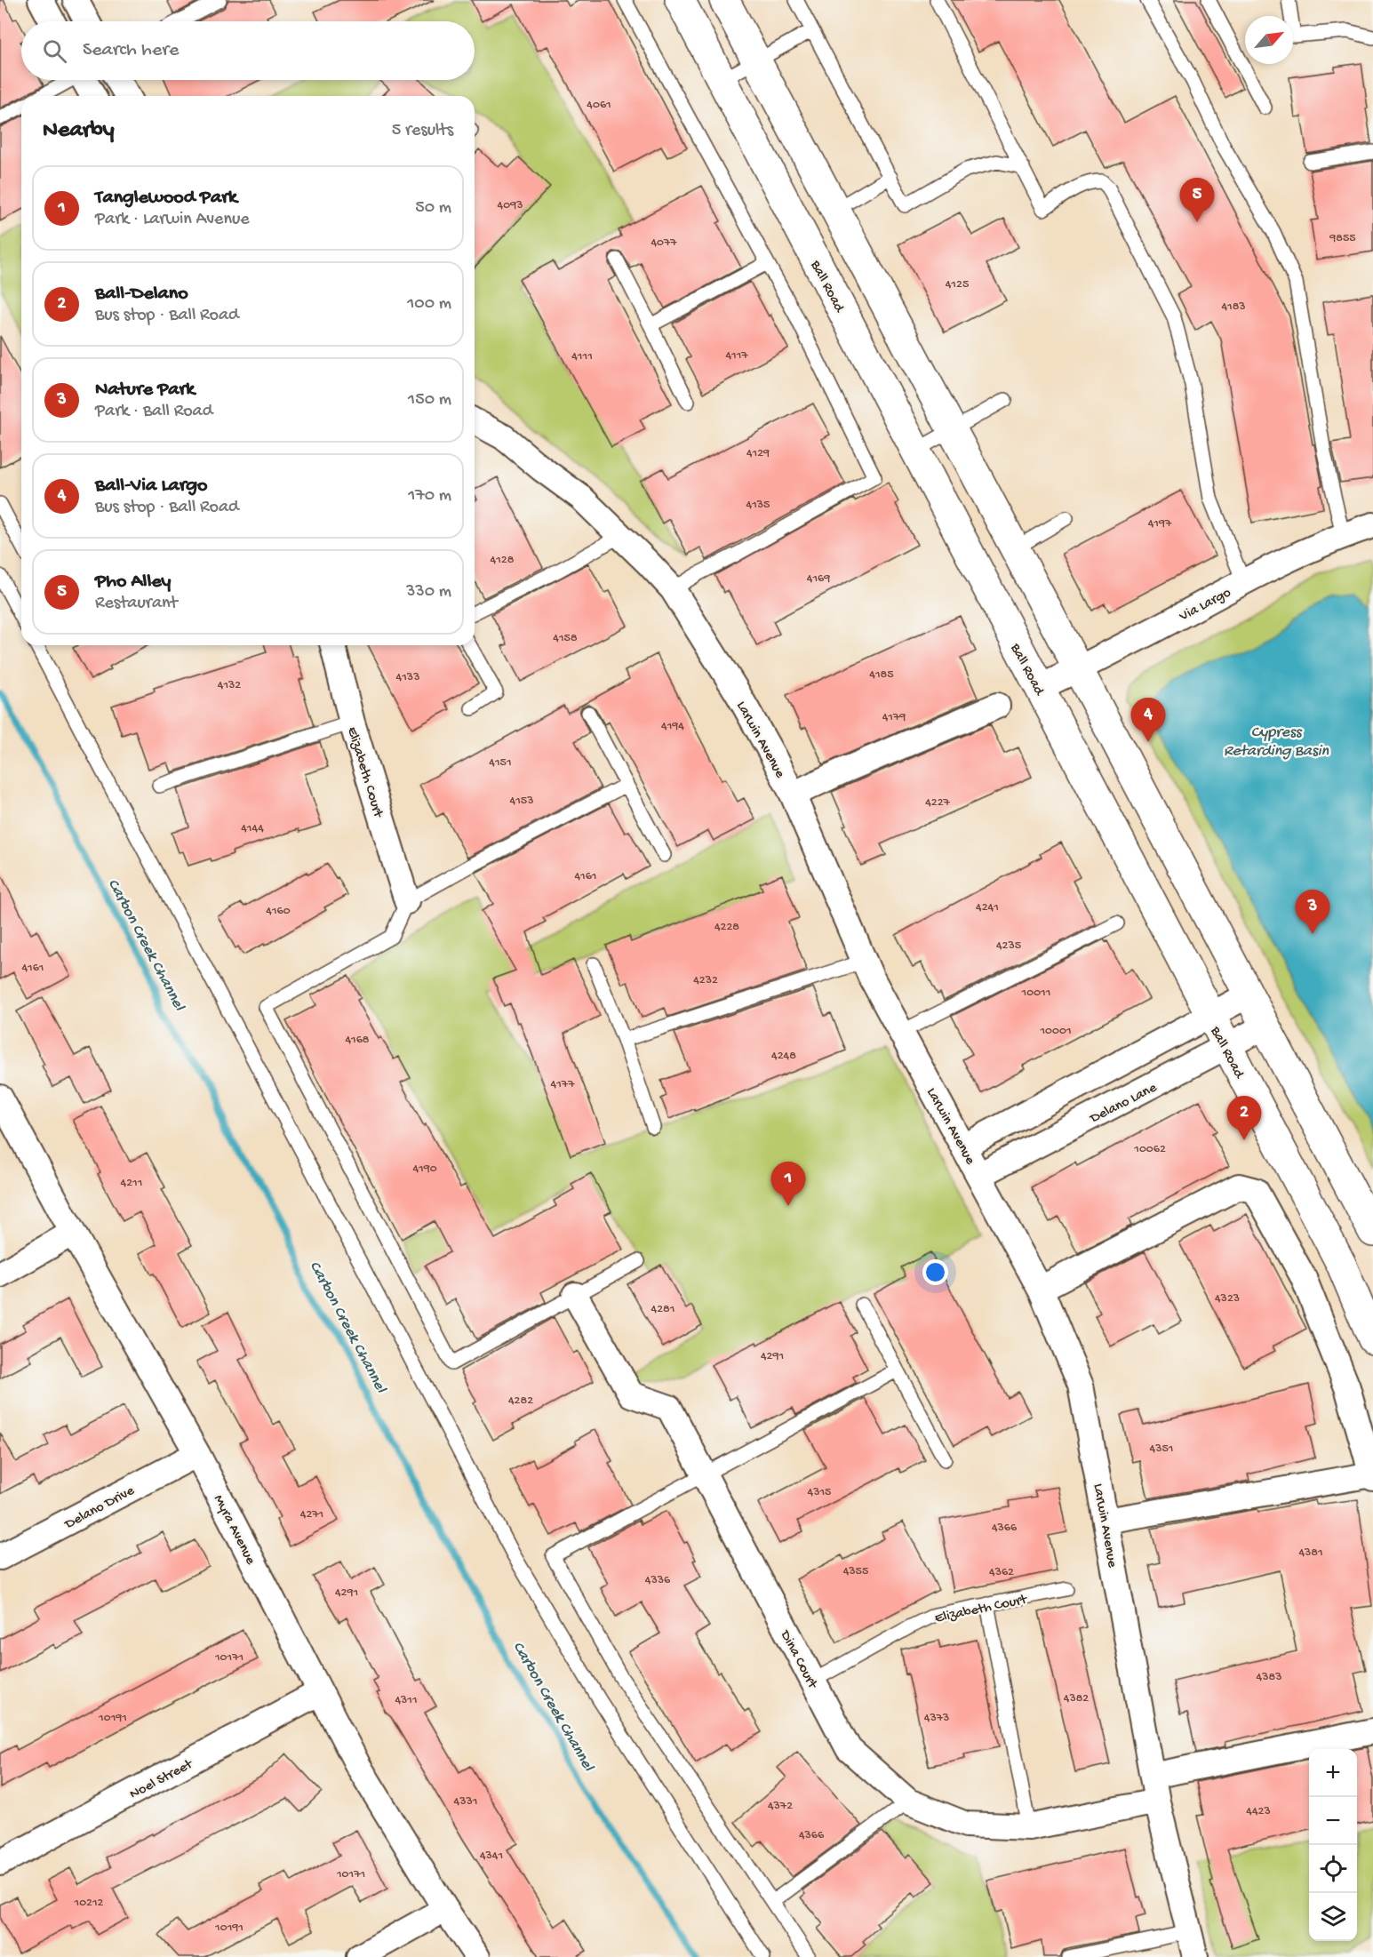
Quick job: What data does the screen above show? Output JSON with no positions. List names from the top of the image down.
{
  "streets": {
    "main road": ["Ball Road"],
    "street": [
      "Via Largo",
      "Larwin Avenue",
      "Elizabeth Court",
      "Delano Lane",
      "Delano Drive",
      "Myra Avenue",
      "Dina Court",
      "Noel Street"
    ]
  },
  "crossings": [
    ["Ball Road", "Via Largo"],
    ["Ball Road", "Delano Lane"],
    ["Larwin Avenue", "Delano Lane"],
    ["Larwin Avenue", "Dina Court"],
    ["Elizabeth Court", "Dina Court"],
    ["Delano Drive", "Myra Avenue"],
    ["Myra Avenue", "Noel Street"]
  ],
  "water": ["Cypress Retarding Basin", "Carbon Creek Channel"],
  "house_numbers": [
    "4061",
    "4093",
    "9855",
    "4077",
    "4125",
    "4183",
    "4117",
    "4111",
    "4129",
    "4135",
    "4197",
    "4128",
    "4169",
    "4158",
    "4185",
    "4133",
    "4132",
    "4179",
    "4194",
    "4151",
    "4153",
    "4227",
    "4144",
    "4161",
    "4241",
    "4160",
    "4228",
    "4235",
    "4161",
    "4232",
    "10011",
    "10001",
    "4168",
    "4248",
    "4177",
    "10062",
    "4190",
    "4211",
    "4323",
    "4281",
    "4291",
    "4282",
    "4351",
    "4315",
    "4271",
    "4366",
    "4381",
    "4355",
    "4362",
    "4336",
    "4291",
    "10171",
    "4383",
    "4382",
    "4311",
    "10191",
    "4373",
    "4331",
    "4372",
    "4423",
    "4366",
    "4341",
    "10171",
    "10212",
    "10191"
  ],
  "north": "top right",
  "page": {
    "search": "Search here",
    "heading": ["Nearby", "5 results"],
    "list": [
      {
        "mark": "1",
        "name": "Tanglewood Park",
        "note": "Park · Larwin Avenue",
        "value": "50 m"
      },
      {
        "mark": "2",
        "name": "Ball-Delano",
        "note": "Bus stop · Ball Road",
        "value": "100 m"
      },
      {
        "mark": "3",
        "name": "Nature Park",
        "note": "Park · Ball Road",
        "value": "150 m"
      },
      {
        "mark": "4",
        "name": "Ball-Via Largo",
        "note": "Bus stop · Ball Road",
        "value": "170 m"
      },
      {
        "mark": "5",
        "name": "Pho Alley",
        "note": "Restaurant",
        "value": "330 m"
      }
    ],
    "pins": [
      "5",
      "4",
      "3",
      "2",
      "1"
    ],
    "map_buttons": ["+", "−"]
  }
}
